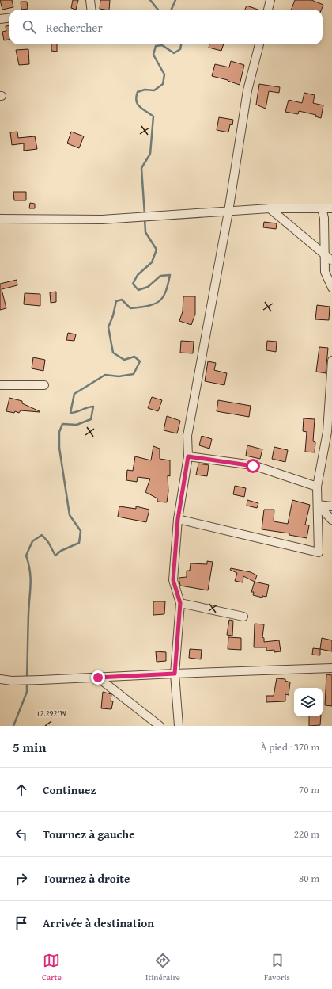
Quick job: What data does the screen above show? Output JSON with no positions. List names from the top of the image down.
{
  "page": {
    "search": "Rechercher",
    "heading": ["5 min", "À pied · 370 m"],
    "list": [
      ["Continuez", "70 m"],
      ["Tournez à gauche", "220 m"],
      ["Tournez à droite", "80 m"],
      "Arrivée à destination"
    ],
    "nav": ["Carte", "Itinéraire", "Favoris"]
  },
  "coordinates": ["12.292°W"]
}
